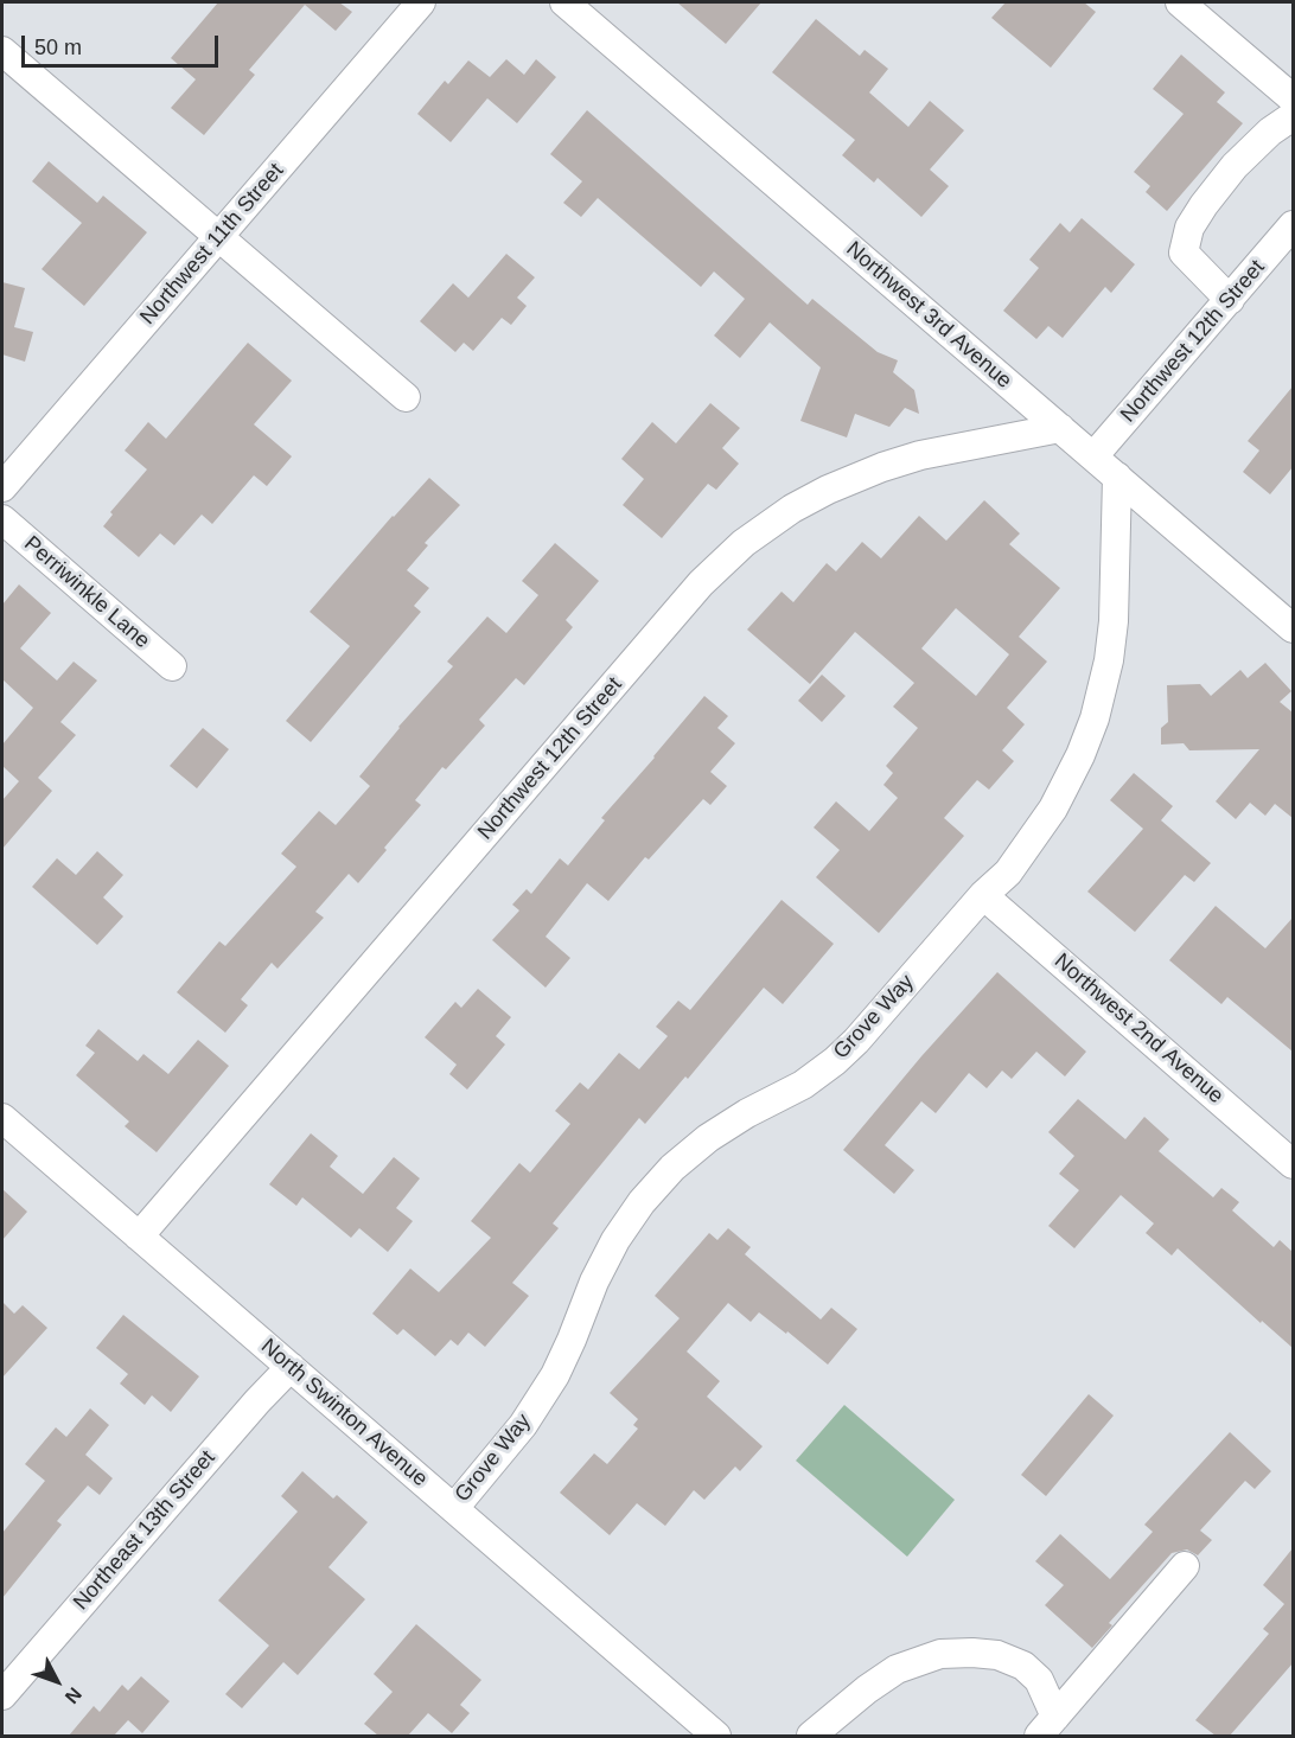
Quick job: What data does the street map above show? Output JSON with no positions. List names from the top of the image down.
{
  "streets": {
    "street": [
      "Northwest 11th Street",
      "Northwest 3rd Avenue",
      "Northwest 12th Street",
      "Perriwinkle Lane",
      "Grove Way",
      "Northwest 2nd Avenue",
      "North Swinton Avenue",
      "Northeast 13th Street"
    ]
  },
  "crossings": [
    ["Northwest 3rd Avenue", "Northwest 12th Street"],
    ["Northwest 3rd Avenue", "Grove Way"],
    ["Northwest 12th Street", "North Swinton Avenue"],
    ["Grove Way", "Northwest 2nd Avenue"],
    ["Grove Way", "North Swinton Avenue"],
    ["North Swinton Avenue", "Northeast 13th Street"]
  ],
  "scale_bar": "50 m",
  "north": "bottom right"
}
